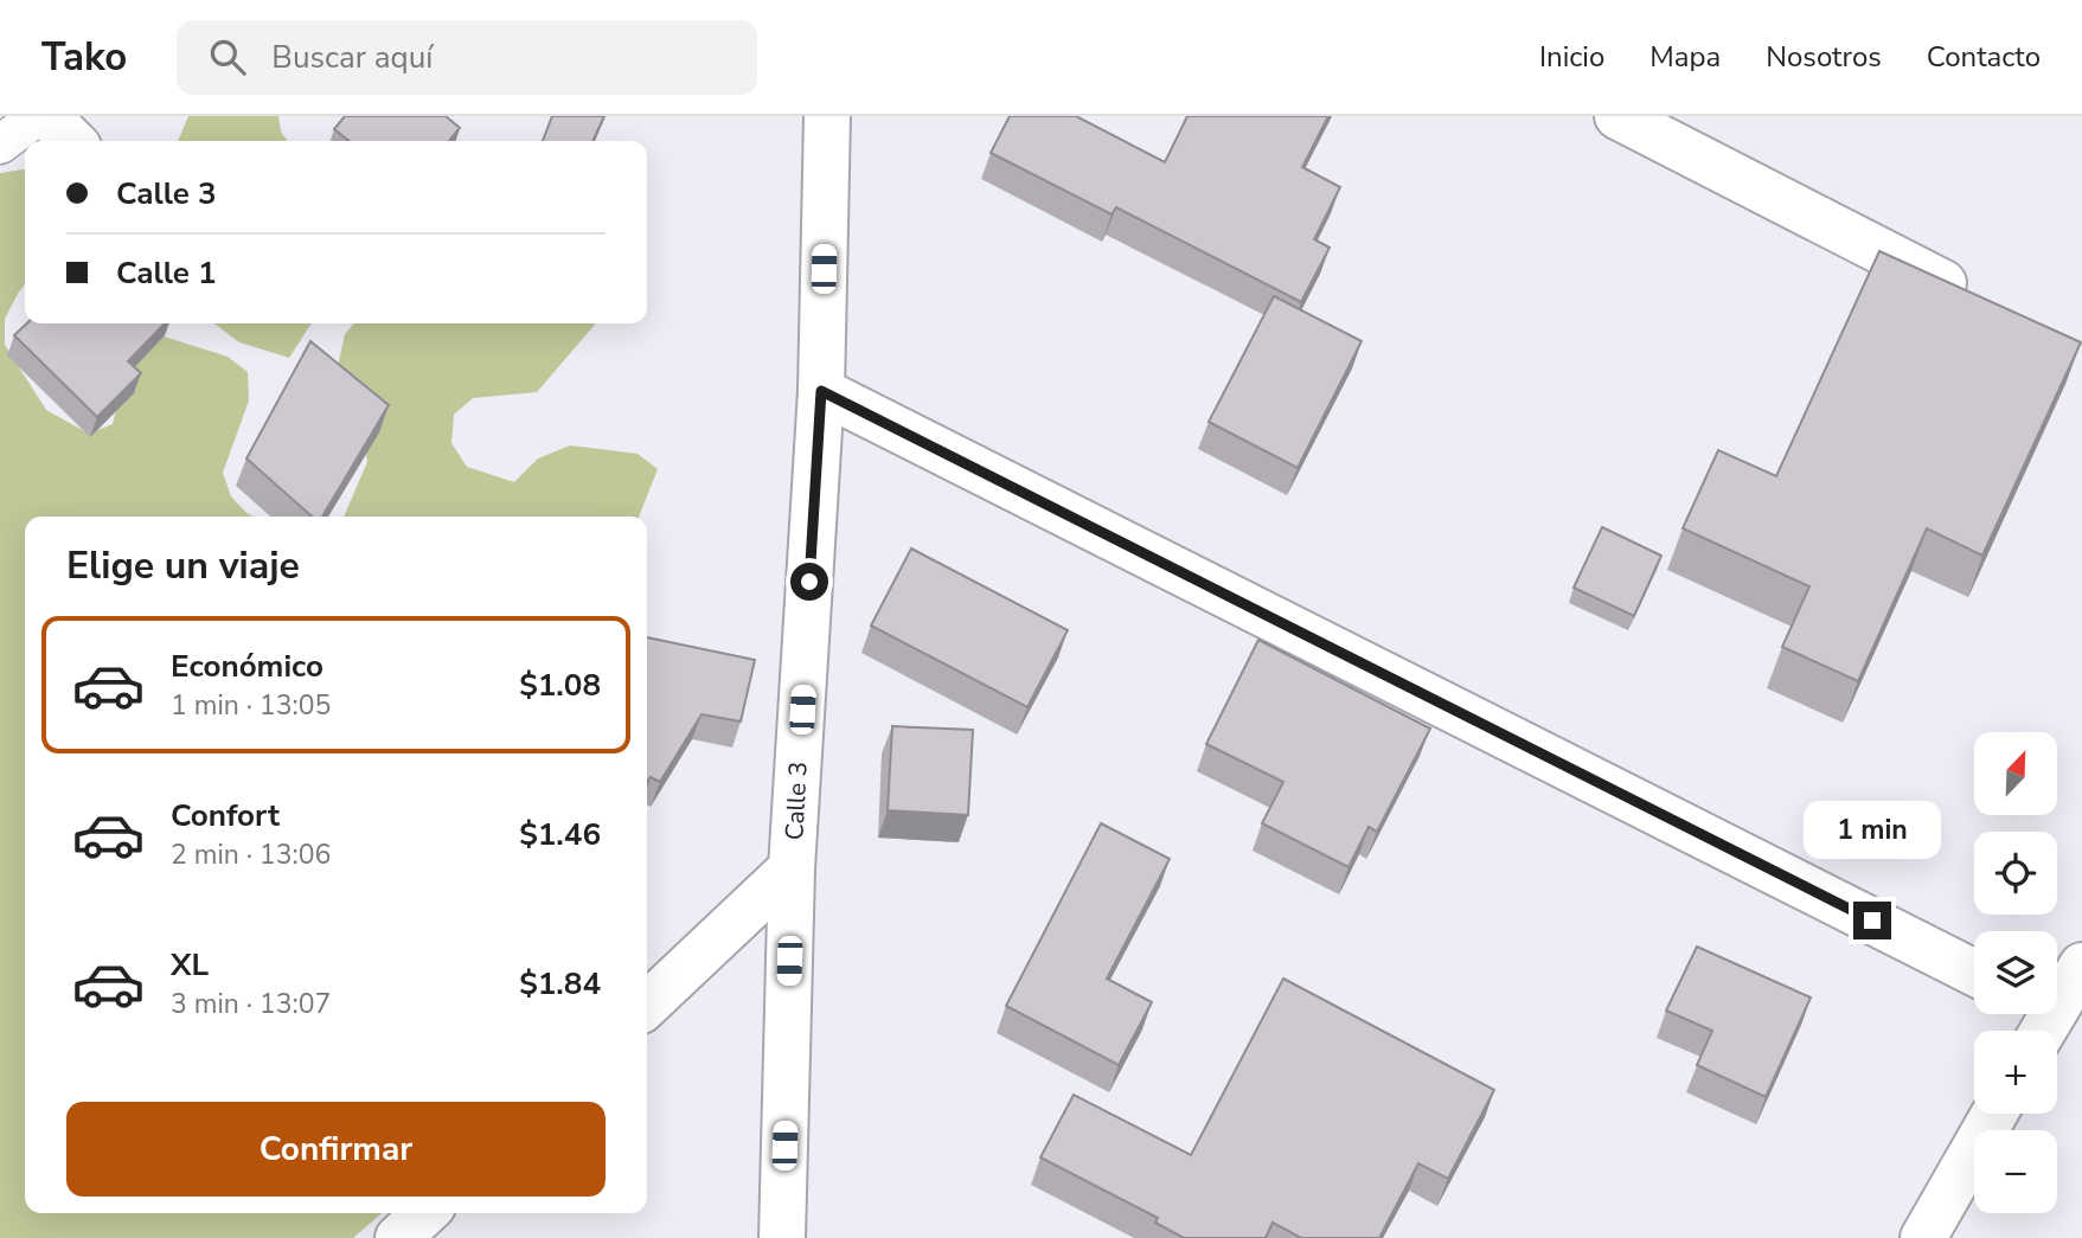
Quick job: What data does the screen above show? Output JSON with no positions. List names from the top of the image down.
{
  "streets": {
    "street": ["Calle 3"]
  },
  "north": "top right",
  "page": {
    "header": "Tako",
    "search": "Buscar aquí",
    "nav": [
      "Inicio",
      "Mapa",
      "Nosotros",
      "Contacto"
    ],
    "banner": ["Calle 3", "Calle 1"],
    "heading": "Elige un viaje",
    "list": [
      {
        "name": "Económico",
        "note": "1 min · 13:05",
        "value": "$1.08"
      },
      {
        "name": "Confort",
        "note": "2 min · 13:06",
        "value": "$1.46"
      },
      {
        "name": "XL",
        "note": "3 min · 13:07",
        "value": "$1.84"
      }
    ],
    "map_buttons": ["+", "−"],
    "bubble": "1 min",
    "buttons": "Confirmar"
  }
}
